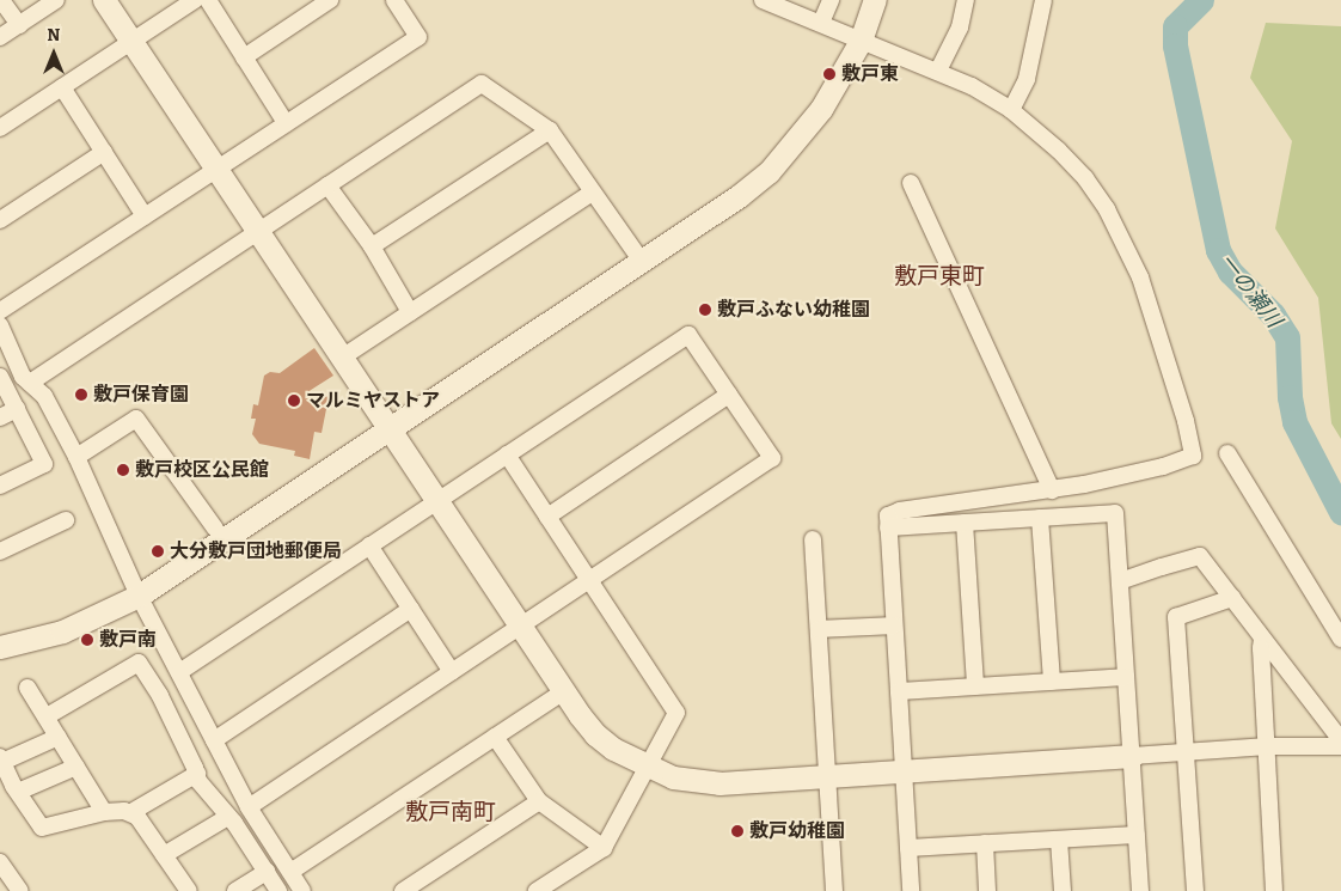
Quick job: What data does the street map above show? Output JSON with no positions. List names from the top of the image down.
{
  "districts": ["敷戸東町", "敷戸南町"],
  "water": ["一の瀬川"],
  "places": [
    "敷戸東",
    "敷戸ふない幼稚園",
    "敷戸保育園",
    "マルミヤストア",
    "敷戸校区公民館",
    "大分敷戸団地郵便局",
    "敷戸南",
    "敷戸幼稚園"
  ],
  "north": "top"
}
